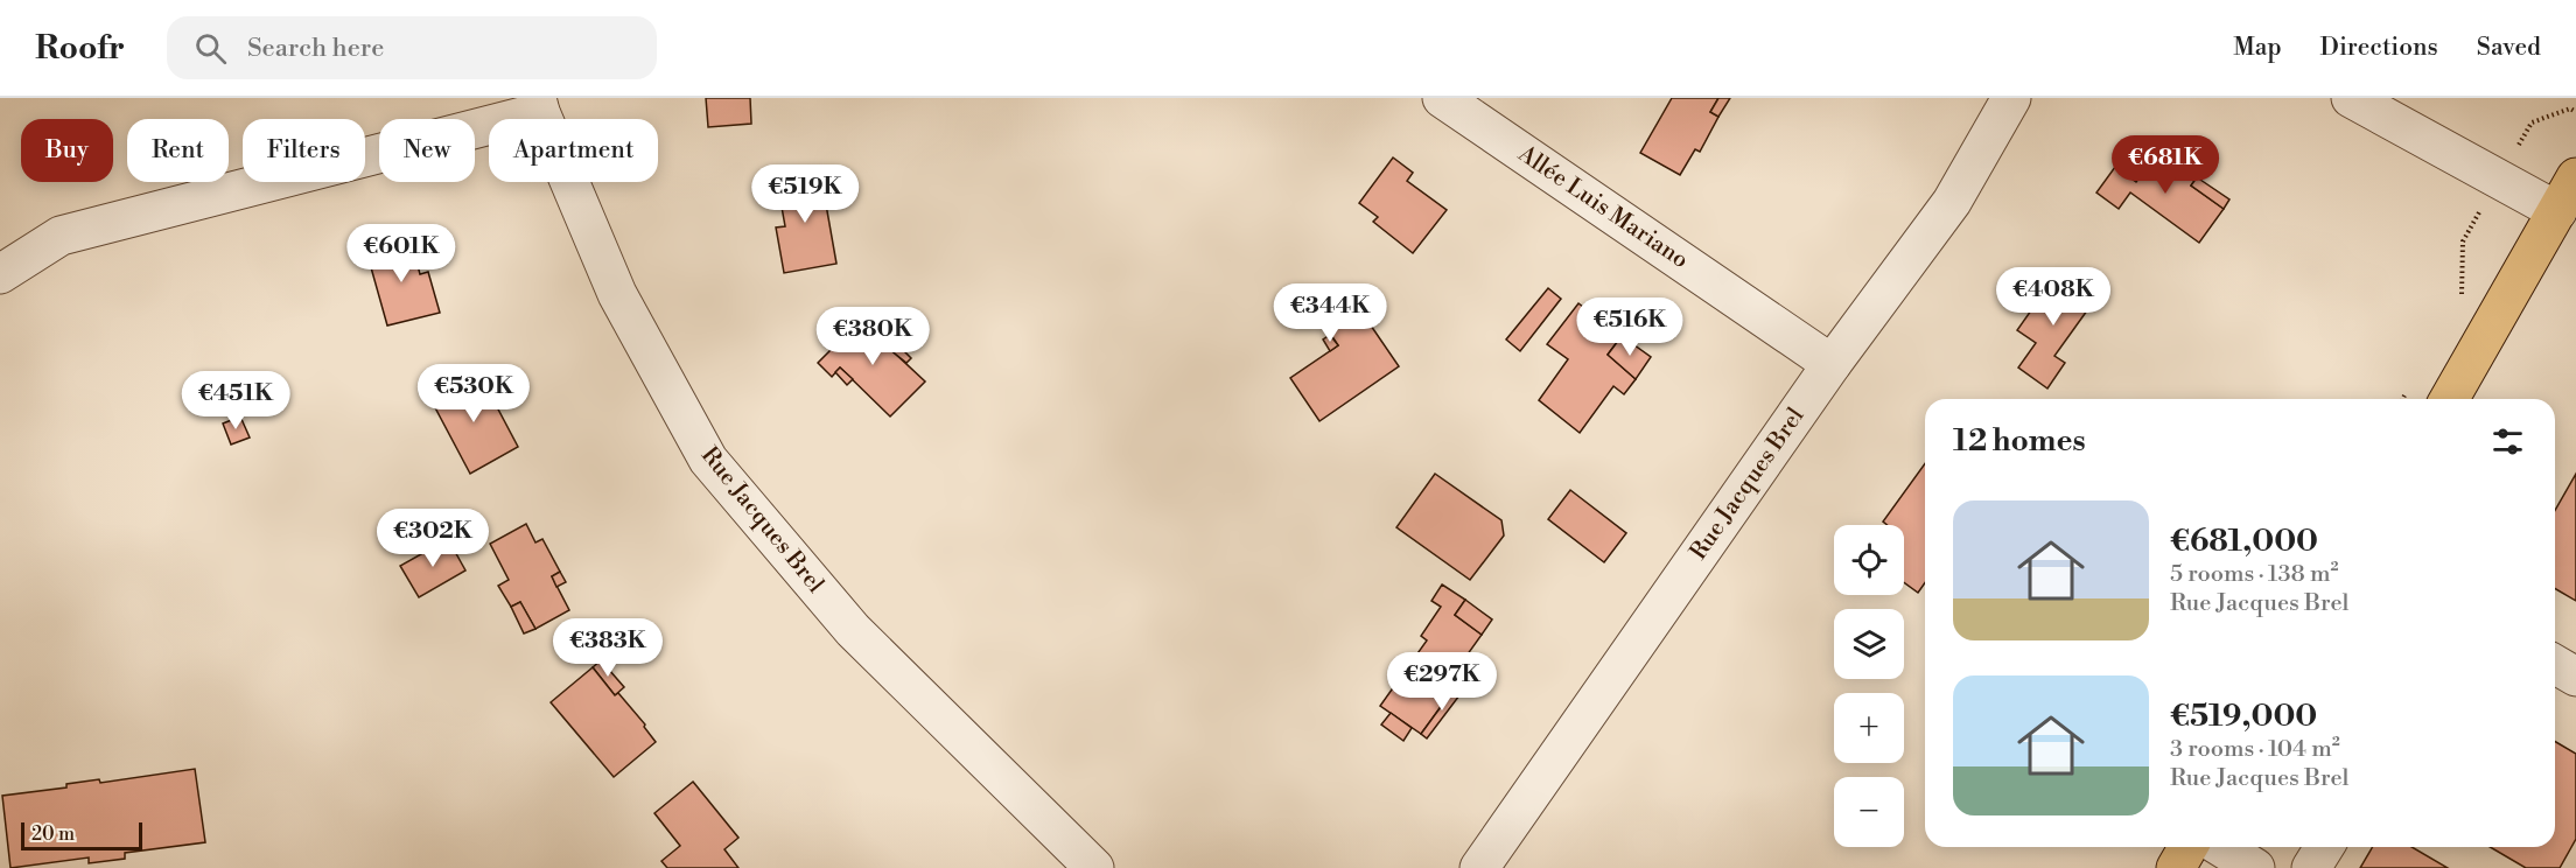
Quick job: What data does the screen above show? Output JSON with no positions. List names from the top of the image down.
{
  "streets": {
    "street": ["Allée Luis Mariano", "Rue Jacques Brel"]
  },
  "crossings": [
    ["Allée Luis Mariano", "Rue Jacques Brel"]
  ],
  "scale_bar": "20 m",
  "page": {
    "header": "Roofr",
    "search": "Search here",
    "nav": ["Map", "Directions", "Saved"],
    "chip": [
      "Buy",
      "Rent",
      "Filters",
      "New",
      "Apartment"
    ],
    "price": [
      "€681K",
      "€519K",
      "€601K",
      "€408K",
      "€344K",
      "€516K",
      "€380K",
      "€530K",
      "€451K",
      "€302K",
      "€383K",
      "€297K"
    ],
    "heading": "12 homes",
    "list": [
      {
        "name": "€681,000",
        "note": "5 rooms · 138 m² · Rue Jacques Brel"
      },
      {
        "name": "€519,000",
        "note": "3 rooms · 104 m² · Rue Jacques Brel"
      }
    ],
    "map_buttons": ["+", "−"],
    "scale": "20 m"
  }
}
